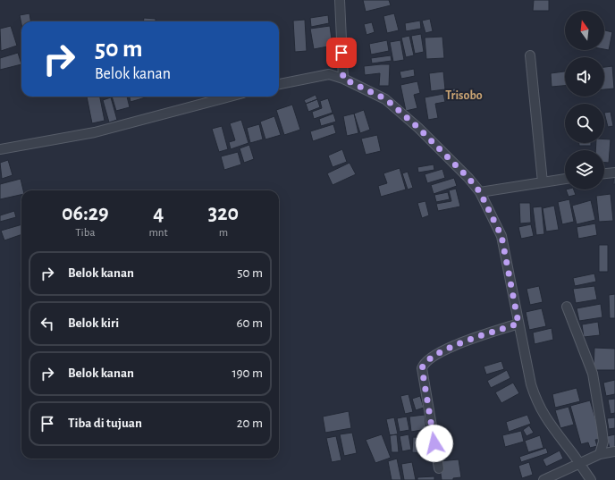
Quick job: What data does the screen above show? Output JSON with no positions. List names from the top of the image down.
{
  "districts": ["Trisobo"],
  "north": "top",
  "page": {
    "turn": ["50 m", "Belok kanan"],
    "eta": [
      "06:29",
      "Tiba",
      "4",
      "mnt",
      "320",
      "m"
    ],
    "list": [
      {
        "name": "Belok kanan",
        "value": "50 m"
      },
      {
        "name": "Belok kiri",
        "value": "60 m"
      },
      {
        "name": "Belok kanan",
        "value": "190 m"
      },
      {
        "name": "Tiba di tujuan",
        "value": "20 m"
      }
    ]
  }
}
